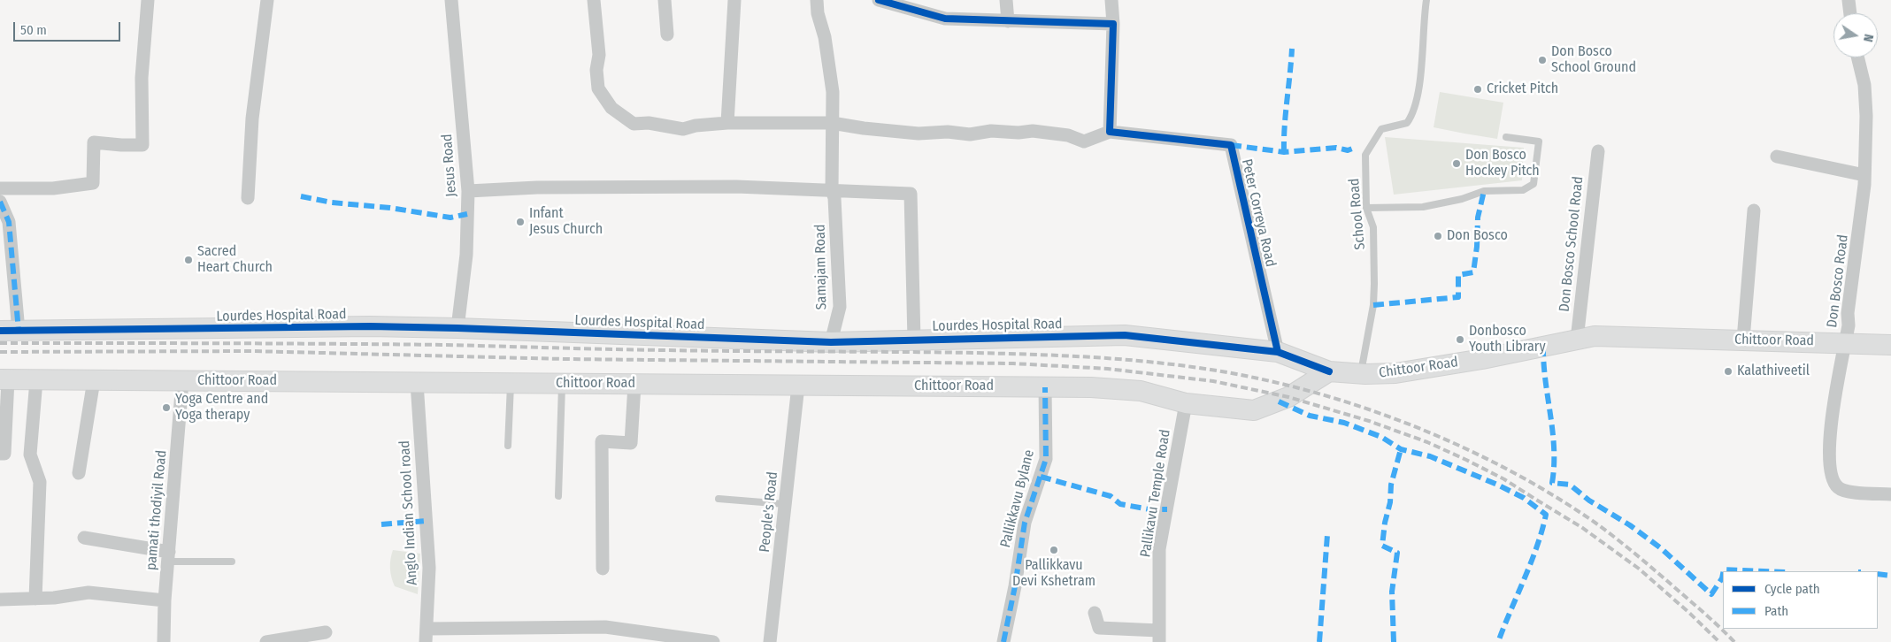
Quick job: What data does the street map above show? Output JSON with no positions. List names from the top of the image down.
{
  "streets": {
    "main road": ["Lourdes Hospital Road", "Chittoor Road"],
    "street": [
      "Jesus Road",
      "Peter Correya Road",
      "Don Bosco School Road",
      "Samajam Road",
      "Don Bosco Road",
      "Pallikavu Temple Road",
      "Pallikkavu Bylane",
      "pamati thodiyil Road",
      "People's Road",
      "Anglo Indian School road"
    ],
    "lane": ["School Road"]
  },
  "crossings": [
    ["Jesus Road", "Lourdes Hospital Road"],
    ["Peter Correya Road", "Lourdes Hospital Road"],
    ["School Road", "Chittoor Road"],
    ["Don Bosco School Road", "Chittoor Road"],
    ["Samajam Road", "Lourdes Hospital Road"],
    ["Don Bosco Road", "Chittoor Road"],
    ["Chittoor Road", "Pallikavu Temple Road"],
    ["Chittoor Road", "Pallikkavu Bylane"],
    ["Chittoor Road", "pamati thodiyil Road"],
    ["Chittoor Road", "People's Road"],
    ["Chittoor Road", "Anglo Indian School road"]
  ],
  "places": [
    "Don Bosco School Ground",
    "Cricket Pitch",
    "Don Bosco Hockey Pitch",
    "Infant Jesus Church",
    "Don Bosco",
    "Sacred Heart Church",
    "Donbosco Youth Library",
    "Kalathiveetil",
    "Yoga Centre and Yoga therapy",
    "Pallikkavu Devi Kshetram"
  ],
  "legend": ["Cycle path", "Path"],
  "scale_bar": "50 m",
  "north": "right"
}
